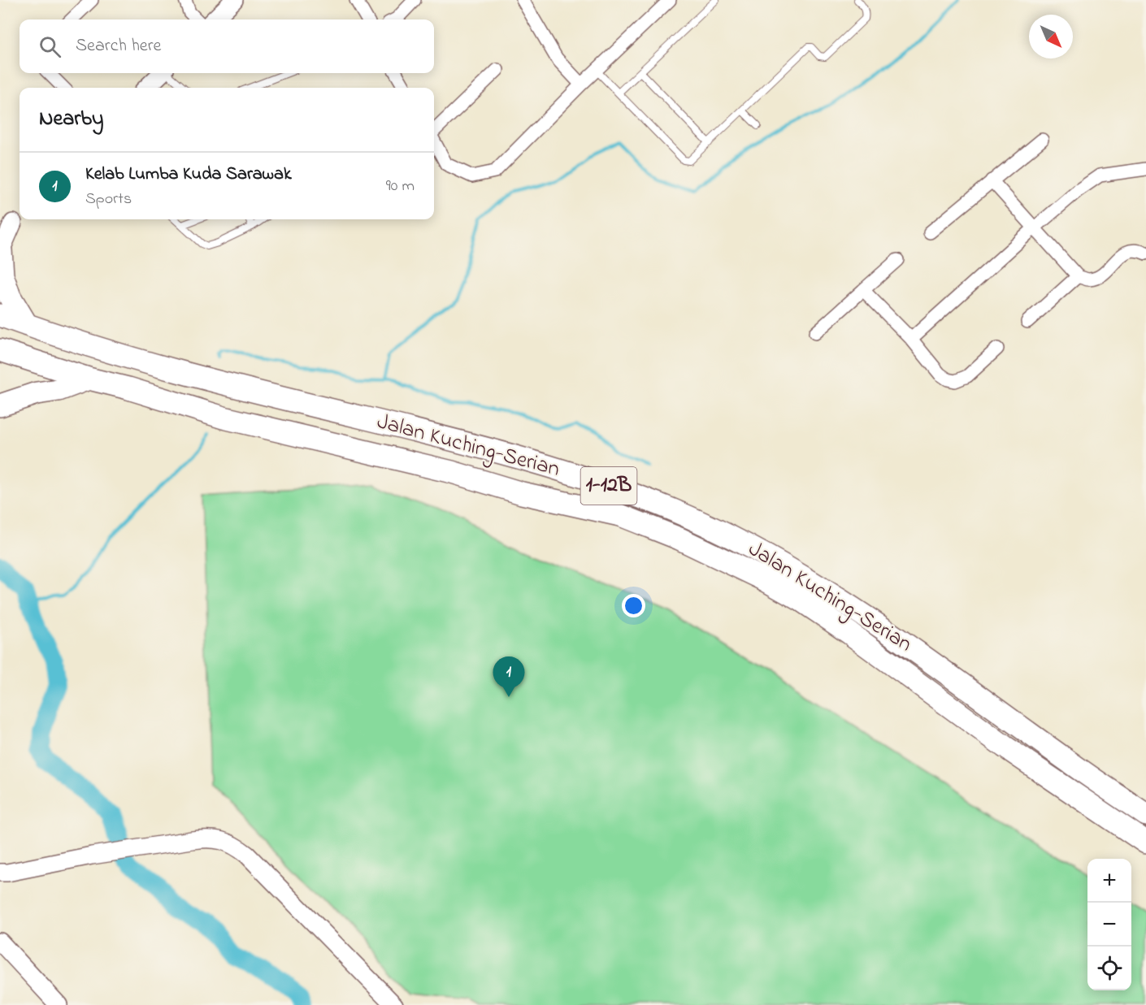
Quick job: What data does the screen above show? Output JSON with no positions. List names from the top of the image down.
{
  "streets": {
    "highway": ["Jalan Kuching-Serian", "1-12B"]
  },
  "north": "bottom right",
  "page": {
    "search": "Search here",
    "heading": "Nearby",
    "list": [
      {
        "mark": "1",
        "name": "Kelab Lumba Kuda Sarawak",
        "note": "Sports",
        "value": "90 m"
      }
    ],
    "pins": "1",
    "map_buttons": ["+", "−"]
  }
}
